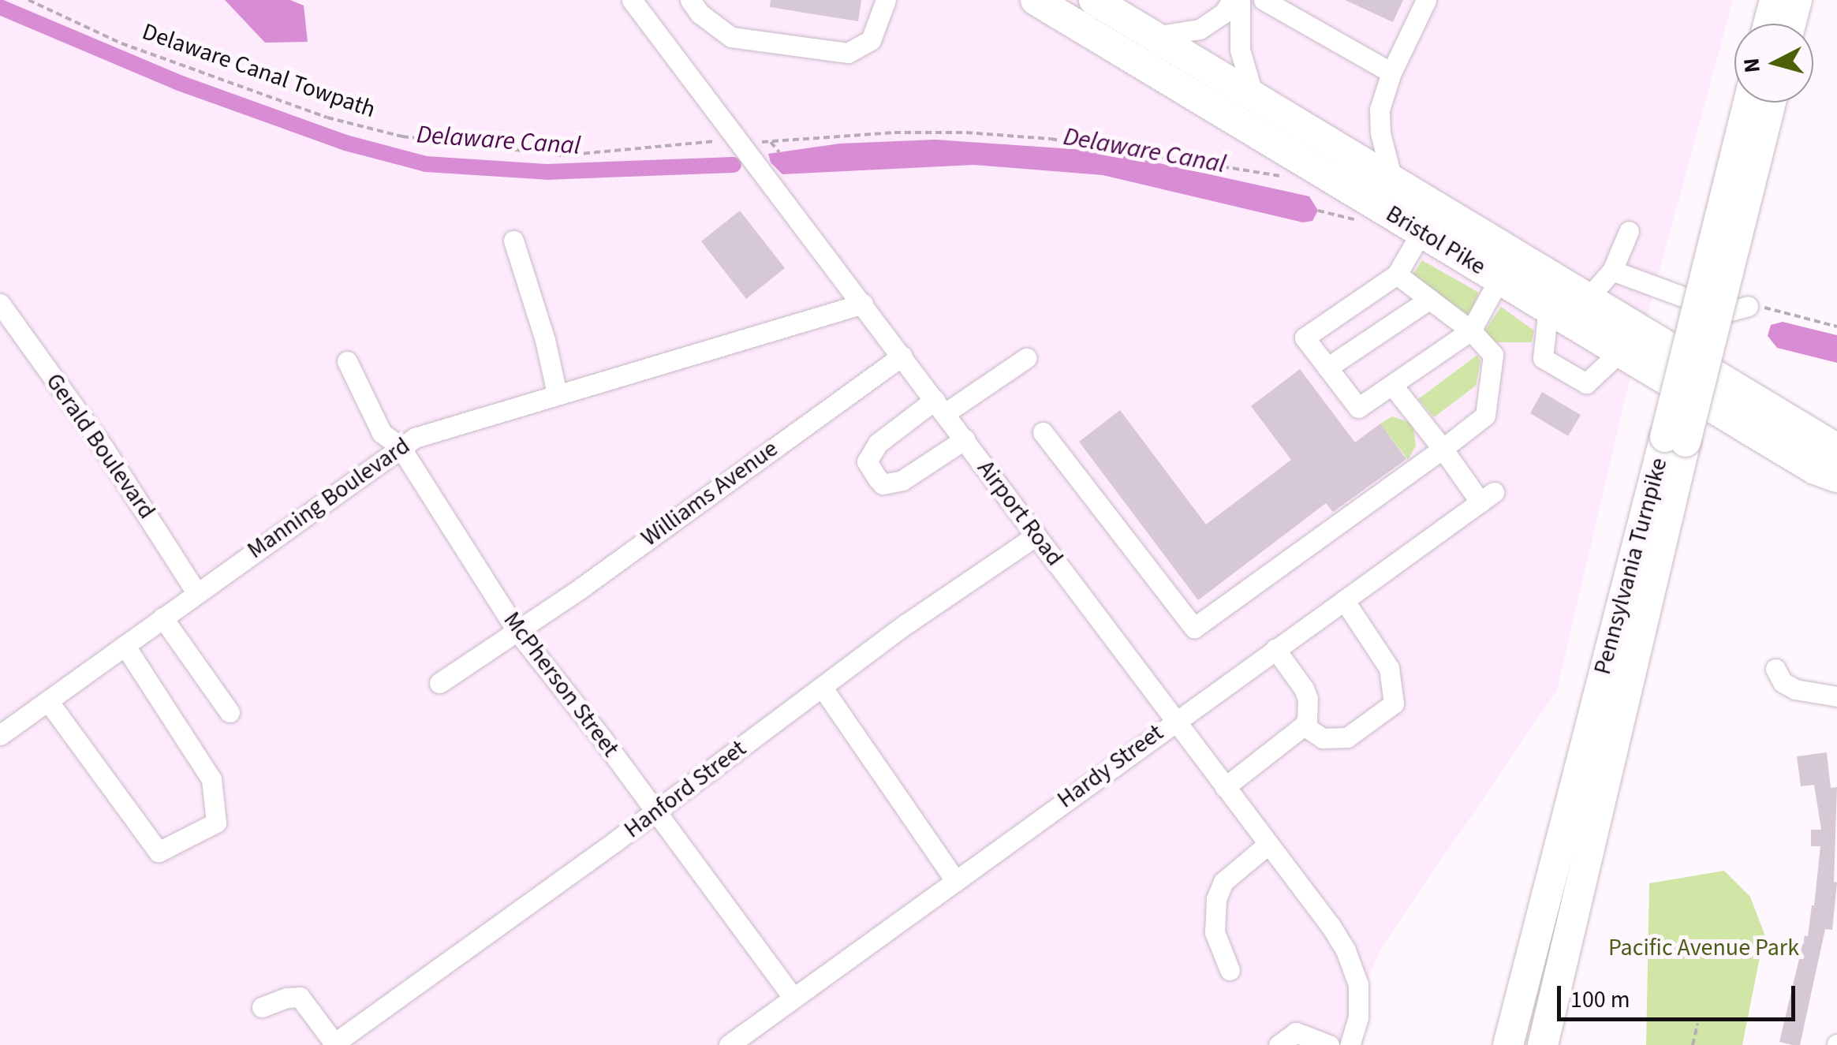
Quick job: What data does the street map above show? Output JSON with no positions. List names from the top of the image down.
{
  "streets": {
    "highway": ["Bristol Pike", "Pennsylvania Turnpike"],
    "street": [
      "Gerald Boulevard",
      "Williams Avenue",
      "Manning Boulevard",
      "Airport Road",
      "McPherson Street",
      "Hardy Street",
      "Hanford Street"
    ],
    "path": ["Delaware Canal Towpath"]
  },
  "crossings": [
    ["Gerald Boulevard", "Manning Boulevard"],
    ["Williams Avenue", "Airport Road"],
    ["Williams Avenue", "McPherson Street"],
    ["Manning Boulevard", "Airport Road"],
    ["Manning Boulevard", "McPherson Street"],
    ["Airport Road", "Hardy Street"],
    ["Airport Road", "Hanford Street"],
    ["McPherson Street", "Hardy Street"],
    ["McPherson Street", "Hanford Street"]
  ],
  "water": ["Delaware Canal"],
  "parks": ["Pacific Avenue Park"],
  "scale_bar": "100 m",
  "north": "left"
}
